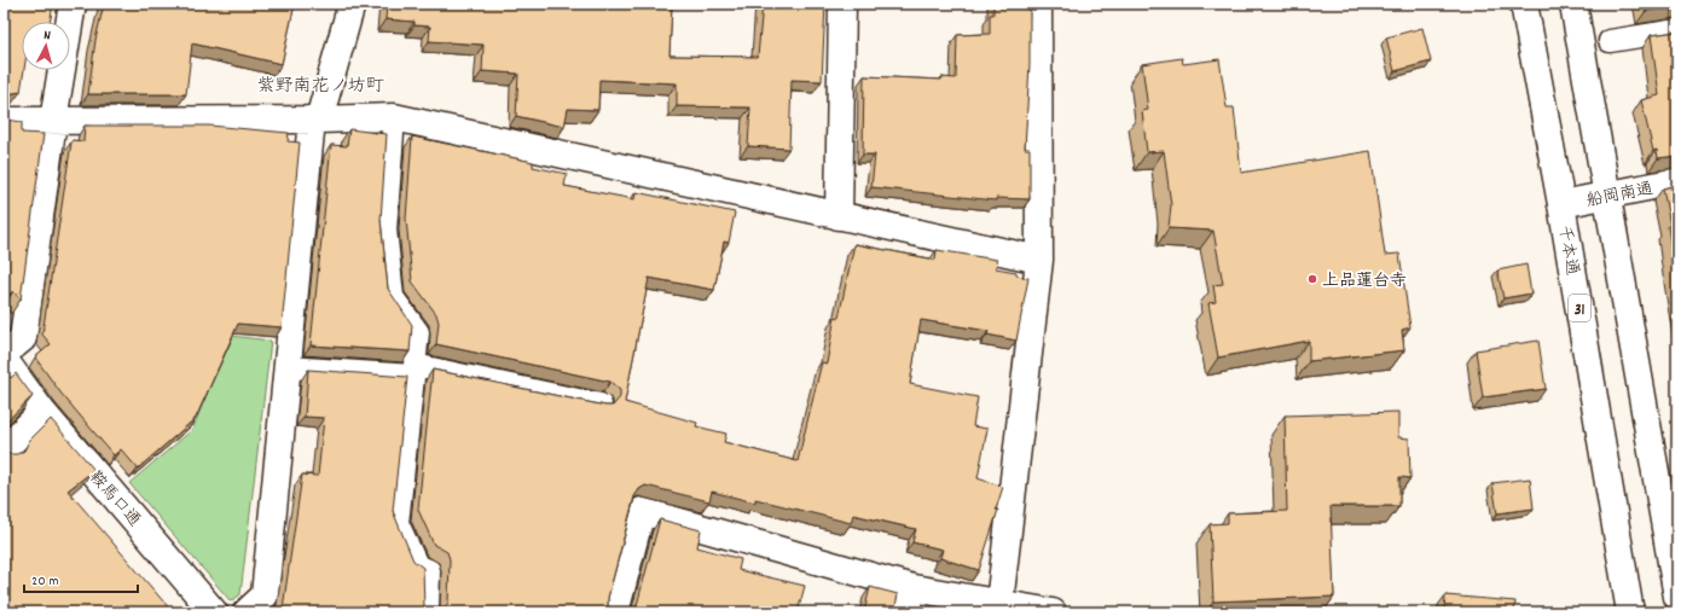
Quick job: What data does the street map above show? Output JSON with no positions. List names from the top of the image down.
{
  "streets": {
    "street": [
      "船岡南通",
      "千本通",
      "31",
      "鞍馬口通"
    ]
  },
  "crossings": [
    ["船岡南通", "千本通"]
  ],
  "districts": ["紫野南花ノ坊町"],
  "places": ["上品蓮台寺"],
  "scale_bar": "20 m",
  "north": "top"
}
